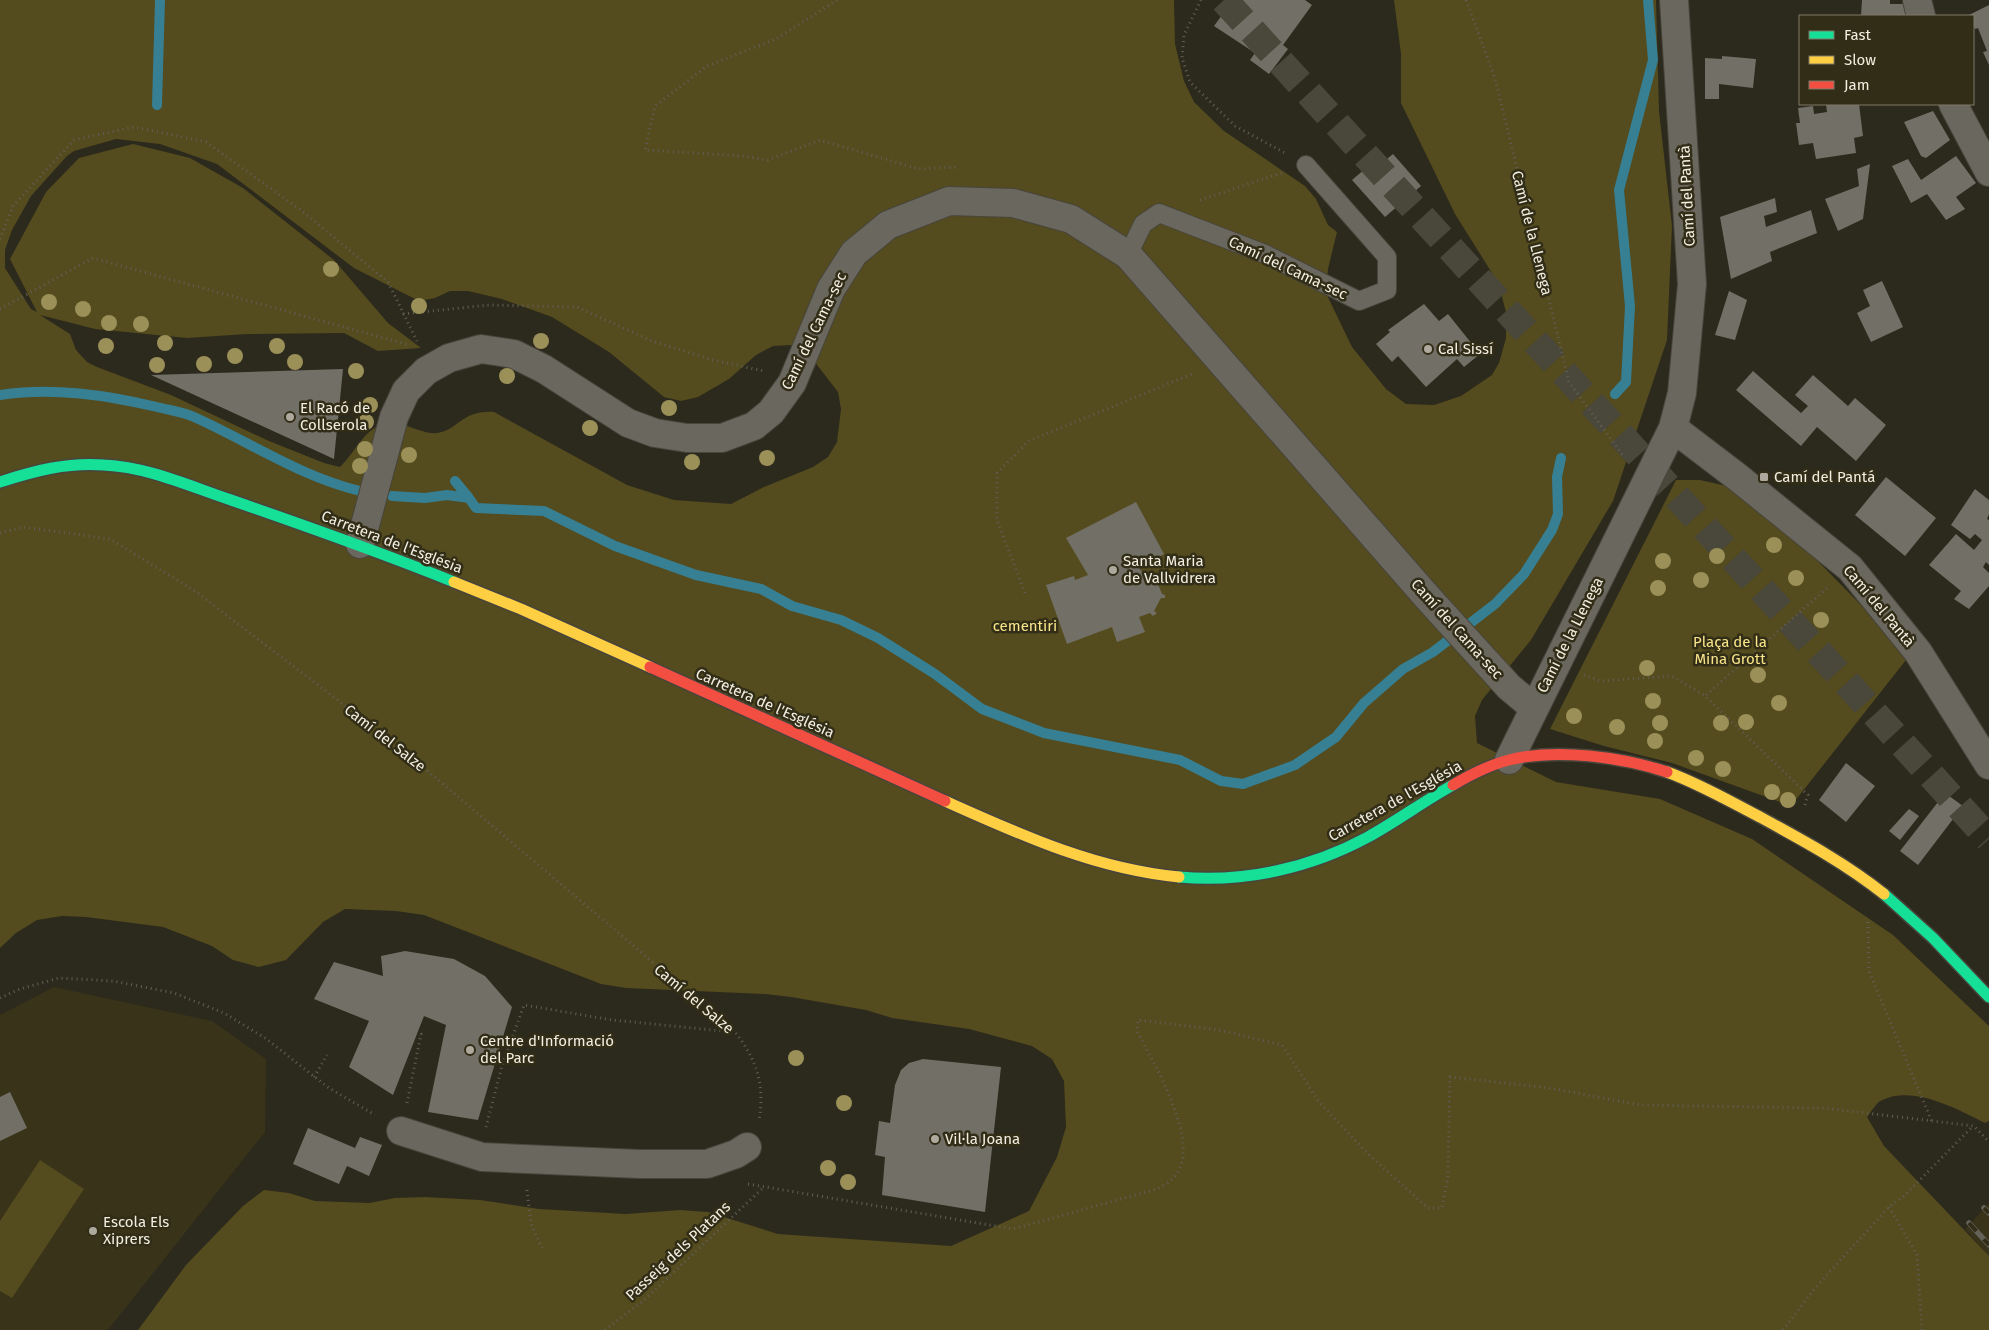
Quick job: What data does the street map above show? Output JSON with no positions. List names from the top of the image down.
{
  "streets": {
    "main road": ["Carretera de l'Església"],
    "street": ["Camí del Pantà", "Camí de la Llenega", "Camí del Cama-sec"],
    "path": ["Camí del Salze", "Passeig dels Platans"]
  },
  "crossings": [
    ["Camí del Pantà", "Camí de la Llenega"],
    ["Camí de la Llenega", "Camí del Cama-sec"],
    ["Camí de la Llenega", "Carretera de l'Església"],
    ["Camí del Cama-sec", "Carretera de l'Església"]
  ],
  "parks": ["cementiri", "Plaça de la Mina Grott"],
  "places": {
    "other": [
      "Cal Sissí",
      "El Racó de Collserola",
      "Santa Maria de Vallvidrera",
      "Centre d'Informació del Parc",
      "Vil·la Joana",
      "Escola Els Xiprers"
    ],
    "transit": ["Camí del Pantá"]
  },
  "legend": ["Fast", "Slow", "Jam"]
}
